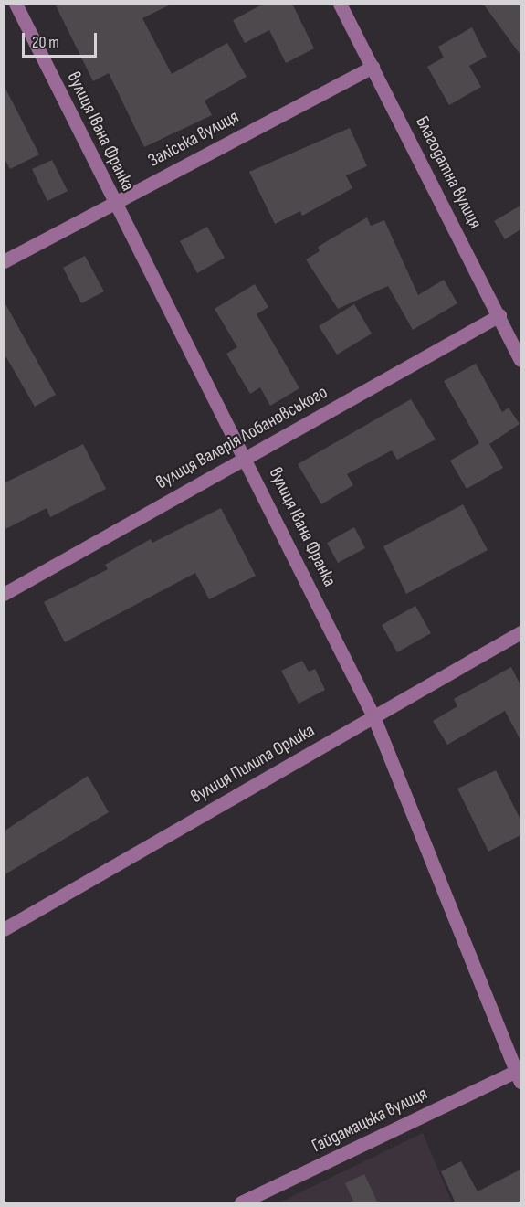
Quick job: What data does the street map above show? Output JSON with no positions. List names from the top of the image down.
{
  "streets": {
    "street": [
      "вулиця Івана Франка",
      "Заліська вулиця",
      "Благодатна вулиця",
      "вулиця Валерія Лобановського",
      "вулиця Пилипа Орлика",
      "Гайдамацька вулиця"
    ]
  },
  "crossings": [
    ["вулиця Івана Франка", "Заліська вулиця"],
    ["вулиця Івана Франка", "вулиця Валерія Лобановського"],
    ["вулиця Івана Франка", "вулиця Пилипа Орлика"],
    ["вулиця Івана Франка", "Гайдамацька вулиця"],
    ["Заліська вулиця", "Благодатна вулиця"],
    ["Благодатна вулиця", "вулиця Валерія Лобановського"]
  ],
  "scale_bar": "20 m"
}
